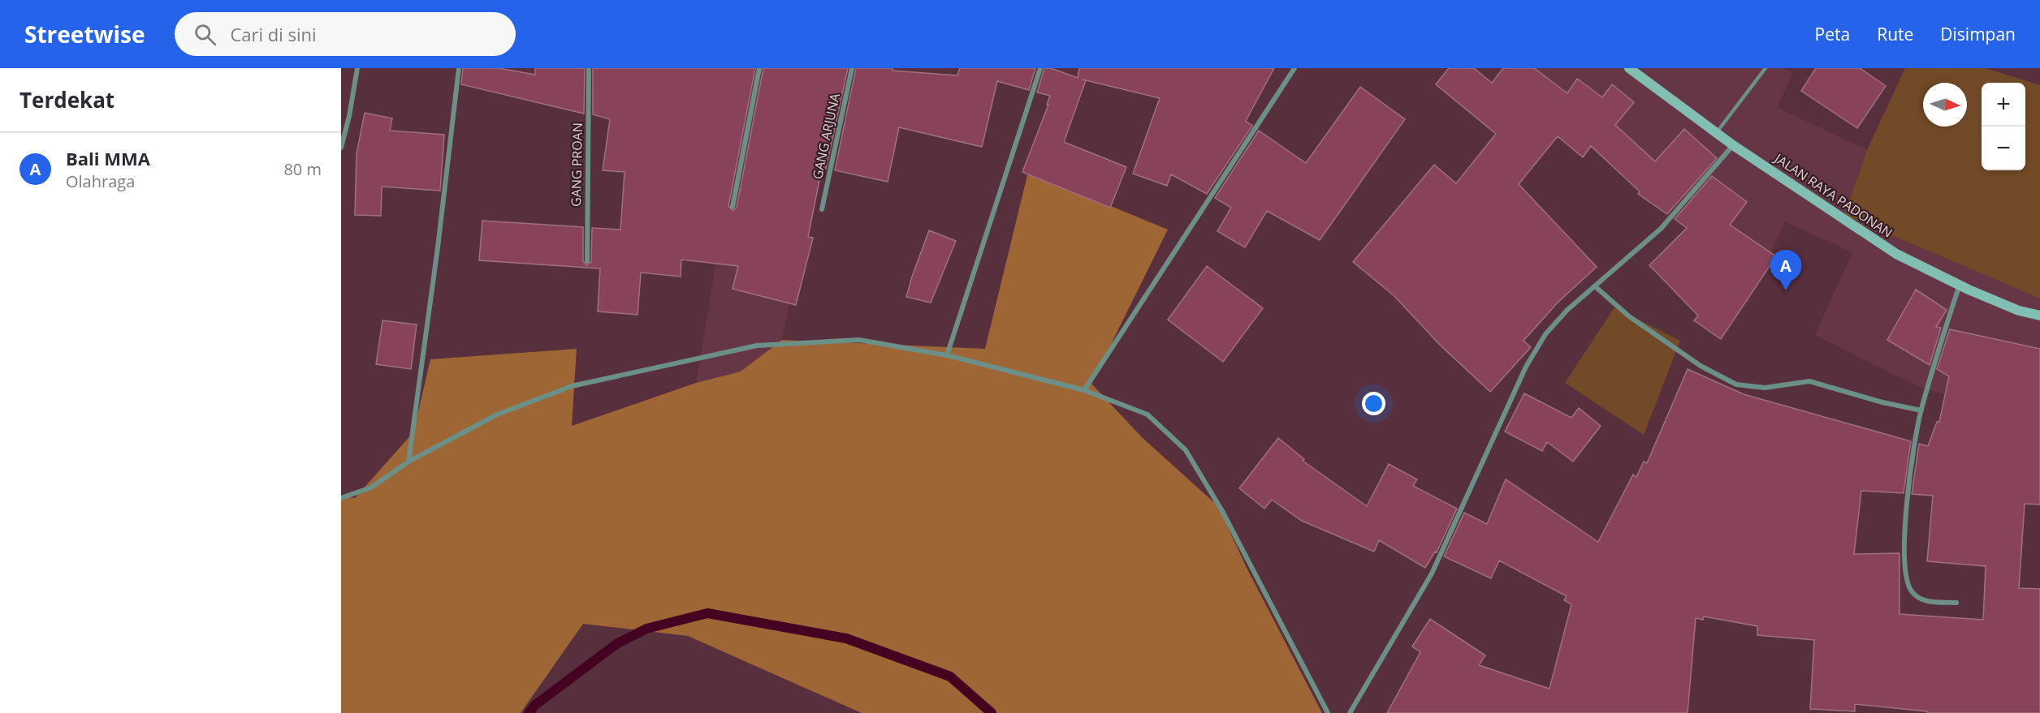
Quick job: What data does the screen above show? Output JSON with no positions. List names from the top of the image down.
{
  "streets": {
    "main road": ["JALAN RAYA PADONAN"],
    "street": ["GANG ARJUNA", "GANG PROAN"]
  },
  "north": "right",
  "page": {
    "header": "Streetwise",
    "search": "Cari di sini",
    "nav": ["Peta", "Rute", "Disimpan"],
    "heading": "Terdekat",
    "map_buttons": ["+", "−"],
    "list": [
      {
        "mark": "A",
        "name": "Bali MMA",
        "note": "Olahraga",
        "value": "80 m"
      }
    ],
    "pins": "A"
  }
}
